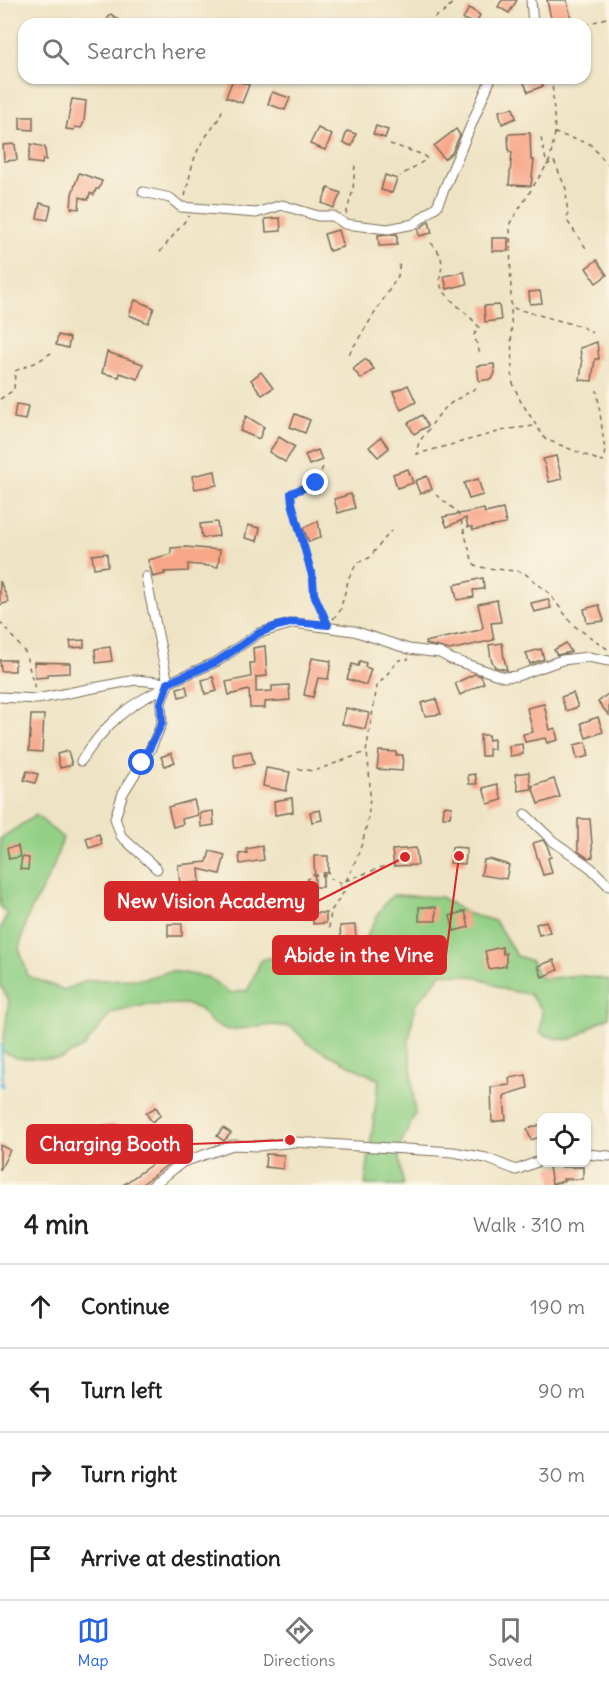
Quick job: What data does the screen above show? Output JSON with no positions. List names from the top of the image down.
{
  "places": ["Abide in the Vine", "New Vision Academy", "Charging Booth"],
  "page": {
    "search": "Search here",
    "heading": ["4 min", "Walk · 310 m"],
    "list": [
      ["Continue", "190 m"],
      ["Turn left", "90 m"],
      ["Turn right", "30 m"],
      "Arrive at destination"
    ],
    "nav": ["Map", "Directions", "Saved"]
  }
}
